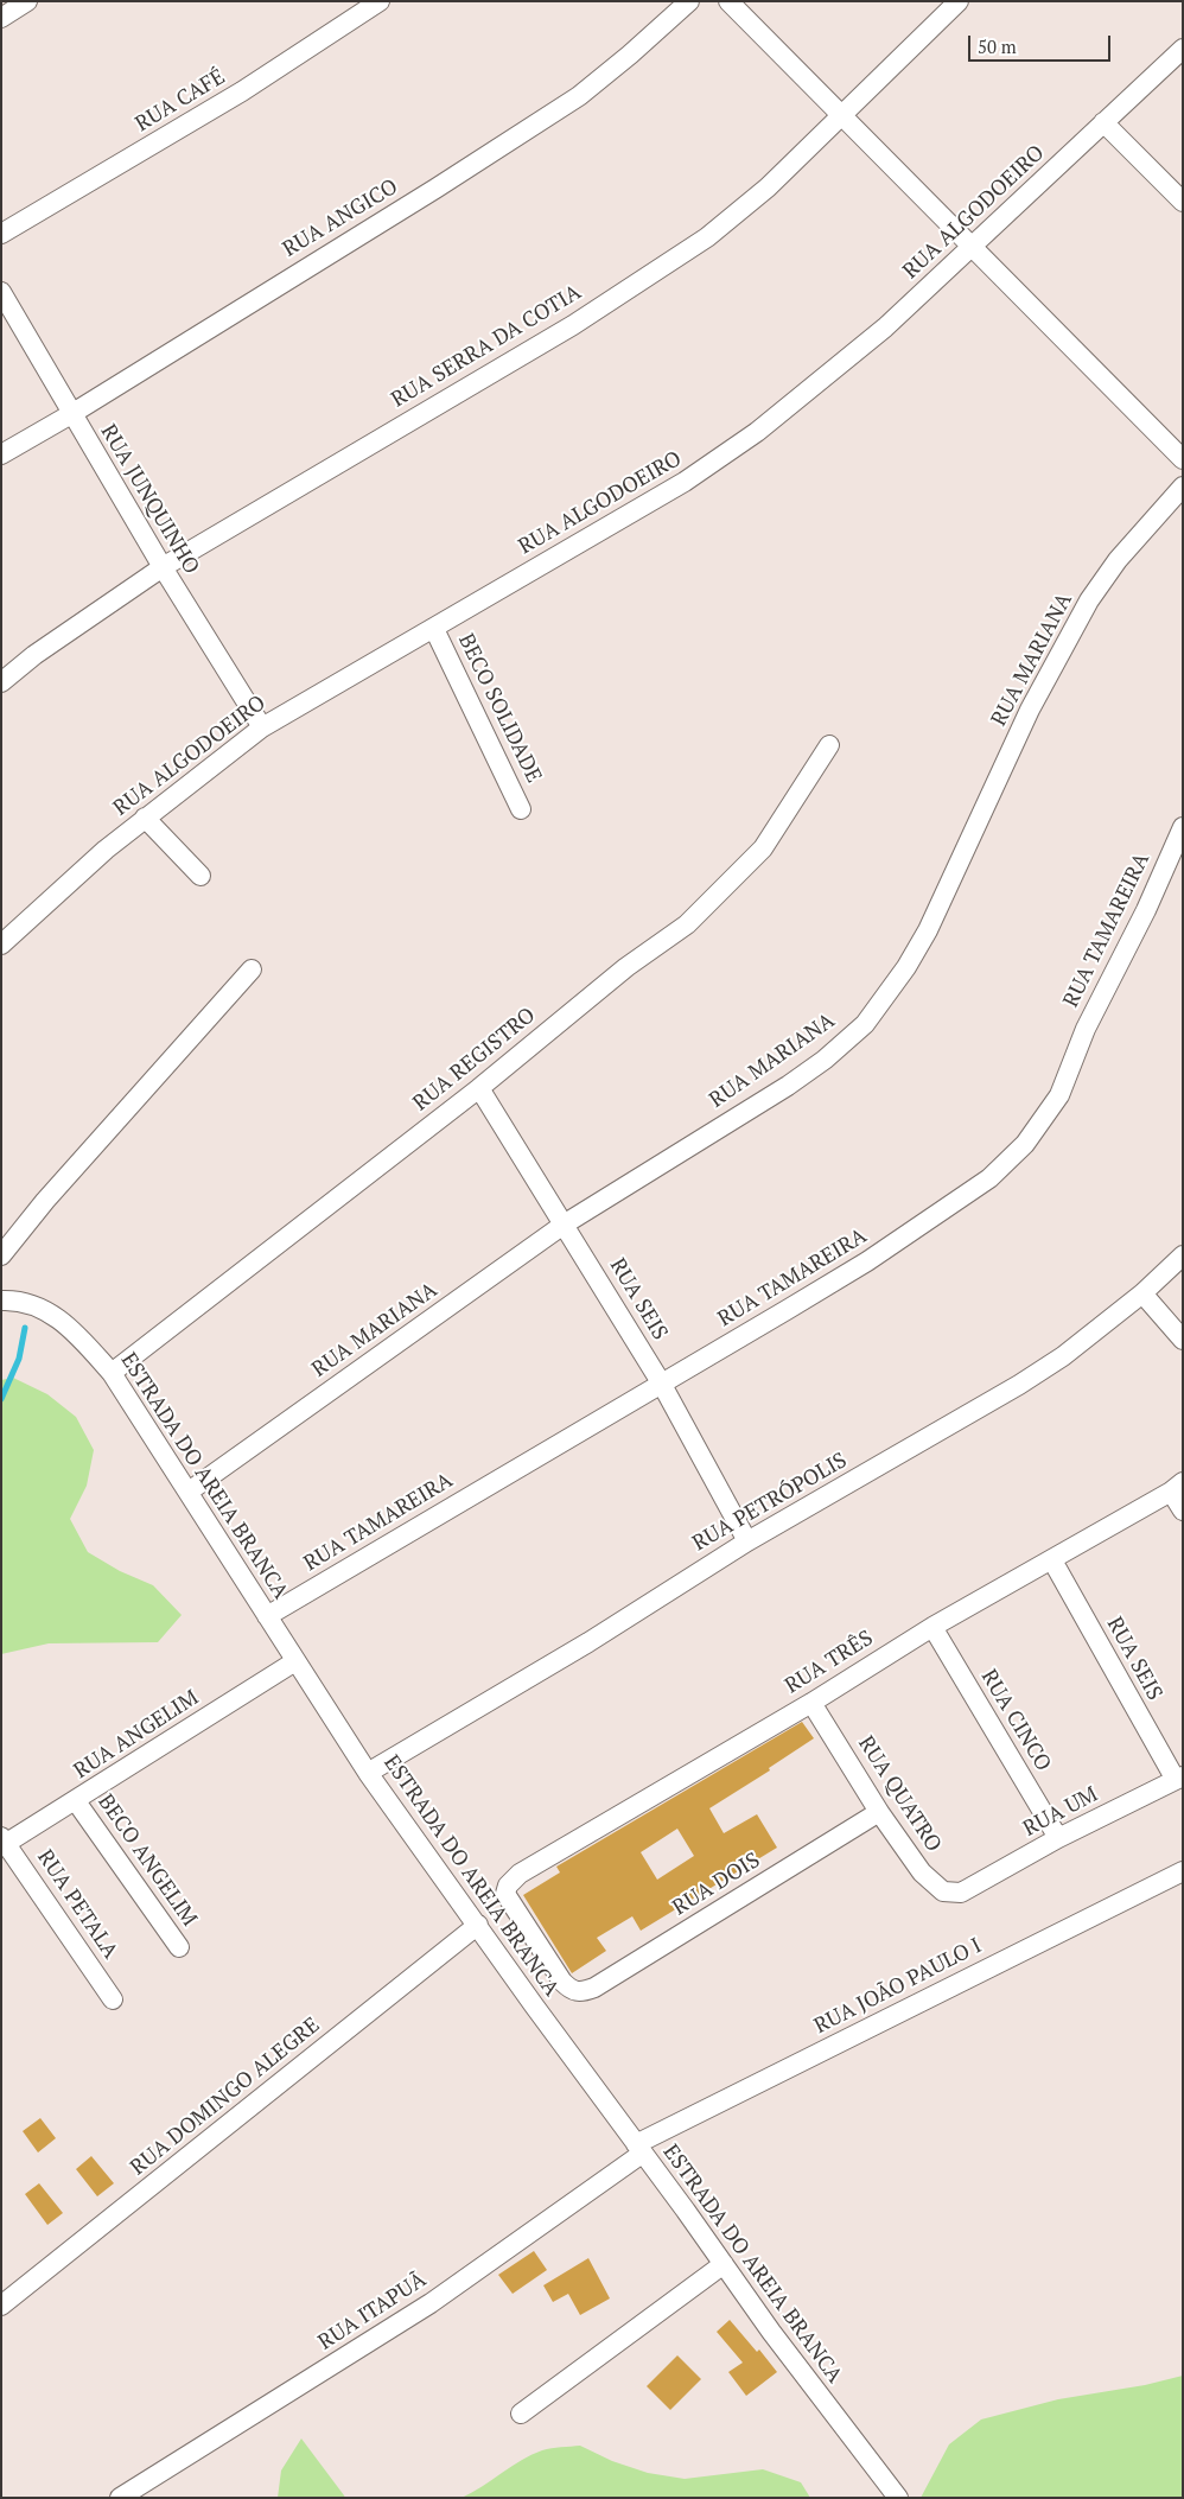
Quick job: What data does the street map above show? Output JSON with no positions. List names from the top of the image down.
{
  "streets": {
    "street": [
      "RUA CAFÉ",
      "RUA ALGODOEIRO",
      "RUA ANGICO",
      "RUA SERRA DA COTIA",
      "RUA JUNQUINHO",
      "RUA MARIANA",
      "BECO SOLIDADE",
      "RUA TAMAREIRA",
      "RUA REGISTRO",
      "RUA SEIS",
      "ESTRADA DO AREIA BRANCA",
      "RUA PETRÓPOLIS",
      "RUA TRÊS",
      "RUA CINCO",
      "RUA ANGELIM",
      "RUA QUATRO",
      "RUA UM",
      "BECO ANGELIM",
      "RUA DOIS",
      "RUA PETALA",
      "RUA JOÃO PAULO I",
      "RUA DOMINGO ALEGRE",
      "RUA ITAPUÃ"
    ]
  },
  "crossings": [
    ["RUA ALGODOEIRO", "RUA JUNQUINHO"],
    ["RUA ALGODOEIRO", "BECO SOLIDADE"],
    ["RUA ANGICO", "RUA JUNQUINHO"],
    ["RUA SERRA DA COTIA", "RUA JUNQUINHO"],
    ["RUA MARIANA", "RUA SEIS"],
    ["RUA MARIANA", "ESTRADA DO AREIA BRANCA"],
    ["RUA TAMAREIRA", "RUA SEIS"],
    ["RUA TAMAREIRA", "ESTRADA DO AREIA BRANCA"],
    ["RUA REGISTRO", "RUA SEIS"],
    ["RUA REGISTRO", "ESTRADA DO AREIA BRANCA"],
    ["RUA SEIS", "RUA PETRÓPOLIS"],
    ["RUA SEIS", "RUA TRÊS"],
    ["RUA SEIS", "RUA UM"],
    ["ESTRADA DO AREIA BRANCA", "RUA PETRÓPOLIS"],
    ["ESTRADA DO AREIA BRANCA", "RUA ANGELIM"],
    ["ESTRADA DO AREIA BRANCA", "RUA JOÃO PAULO I"],
    ["ESTRADA DO AREIA BRANCA", "RUA DOMINGO ALEGRE"],
    ["ESTRADA DO AREIA BRANCA", "RUA ITAPUÃ"],
    ["RUA TRÊS", "RUA CINCO"],
    ["RUA TRÊS", "RUA QUATRO"],
    ["RUA TRÊS", "RUA DOIS"],
    ["RUA CINCO", "RUA UM"],
    ["RUA ANGELIM", "BECO ANGELIM"],
    ["RUA ANGELIM", "RUA PETALA"],
    ["RUA QUATRO", "RUA UM"],
    ["RUA QUATRO", "RUA DOIS"],
    ["RUA JOÃO PAULO I", "RUA ITAPUÃ"]
  ],
  "scale_bar": "50 m"
}
